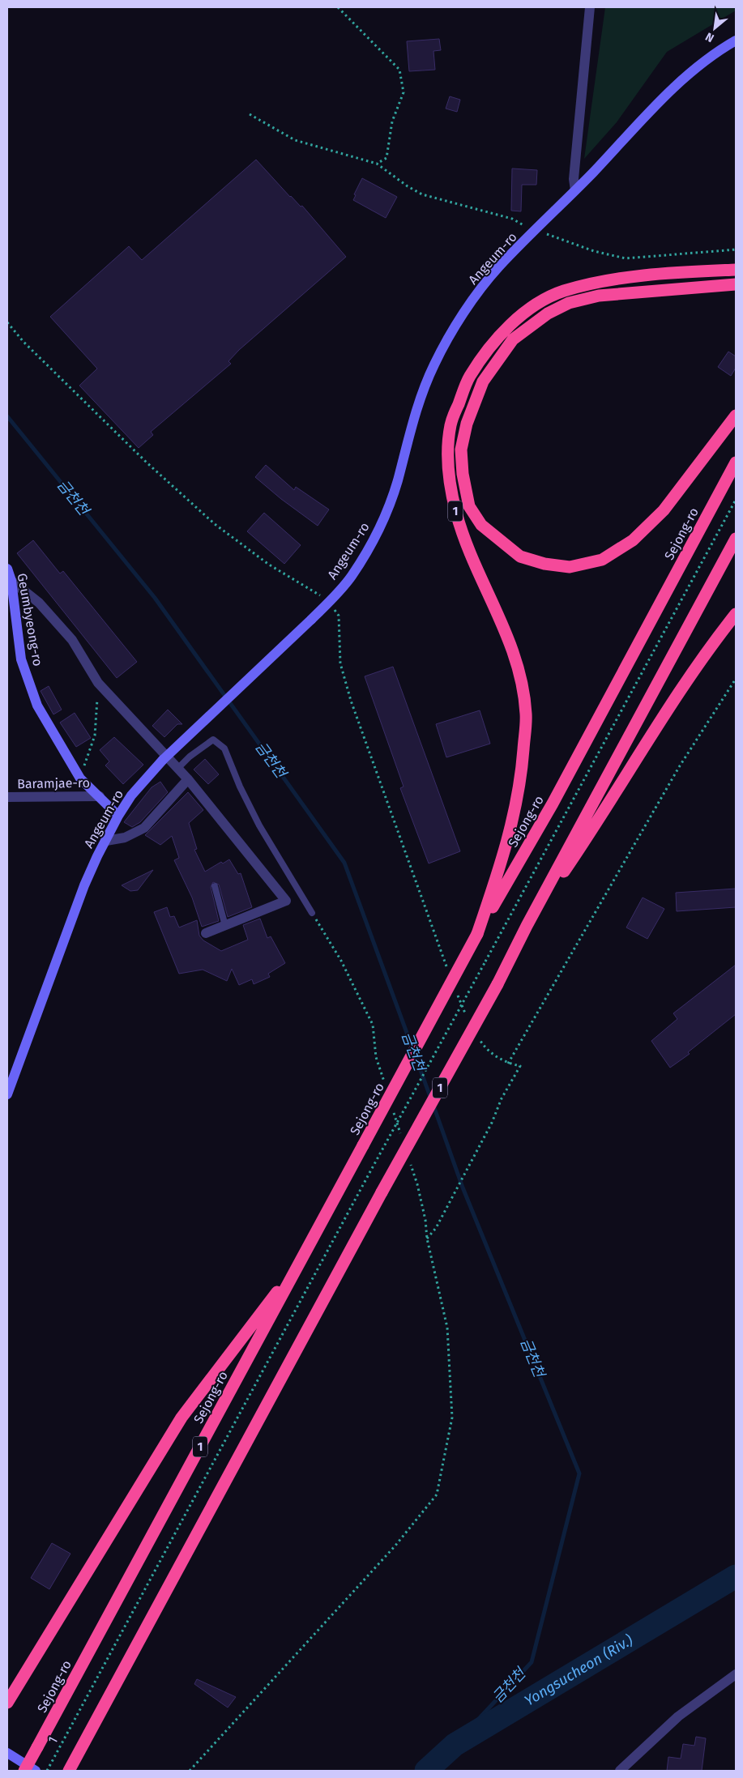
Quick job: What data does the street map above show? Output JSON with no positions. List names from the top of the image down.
{
  "streets": {
    "highway": ["1", "Sejong-ro"],
    "street": ["Angeum-ro", "Geumbyeong-ro", "Baramjae-ro"]
  },
  "crossings": [
    ["Angeum-ro", "Geumbyeong-ro"],
    ["1", "Sejong-ro"],
    ["Geumbyeong-ro", "Baramjae-ro"]
  ],
  "water": ["금천천", "Yongsucheon (Riv.)"],
  "north": "bottom left"
}
